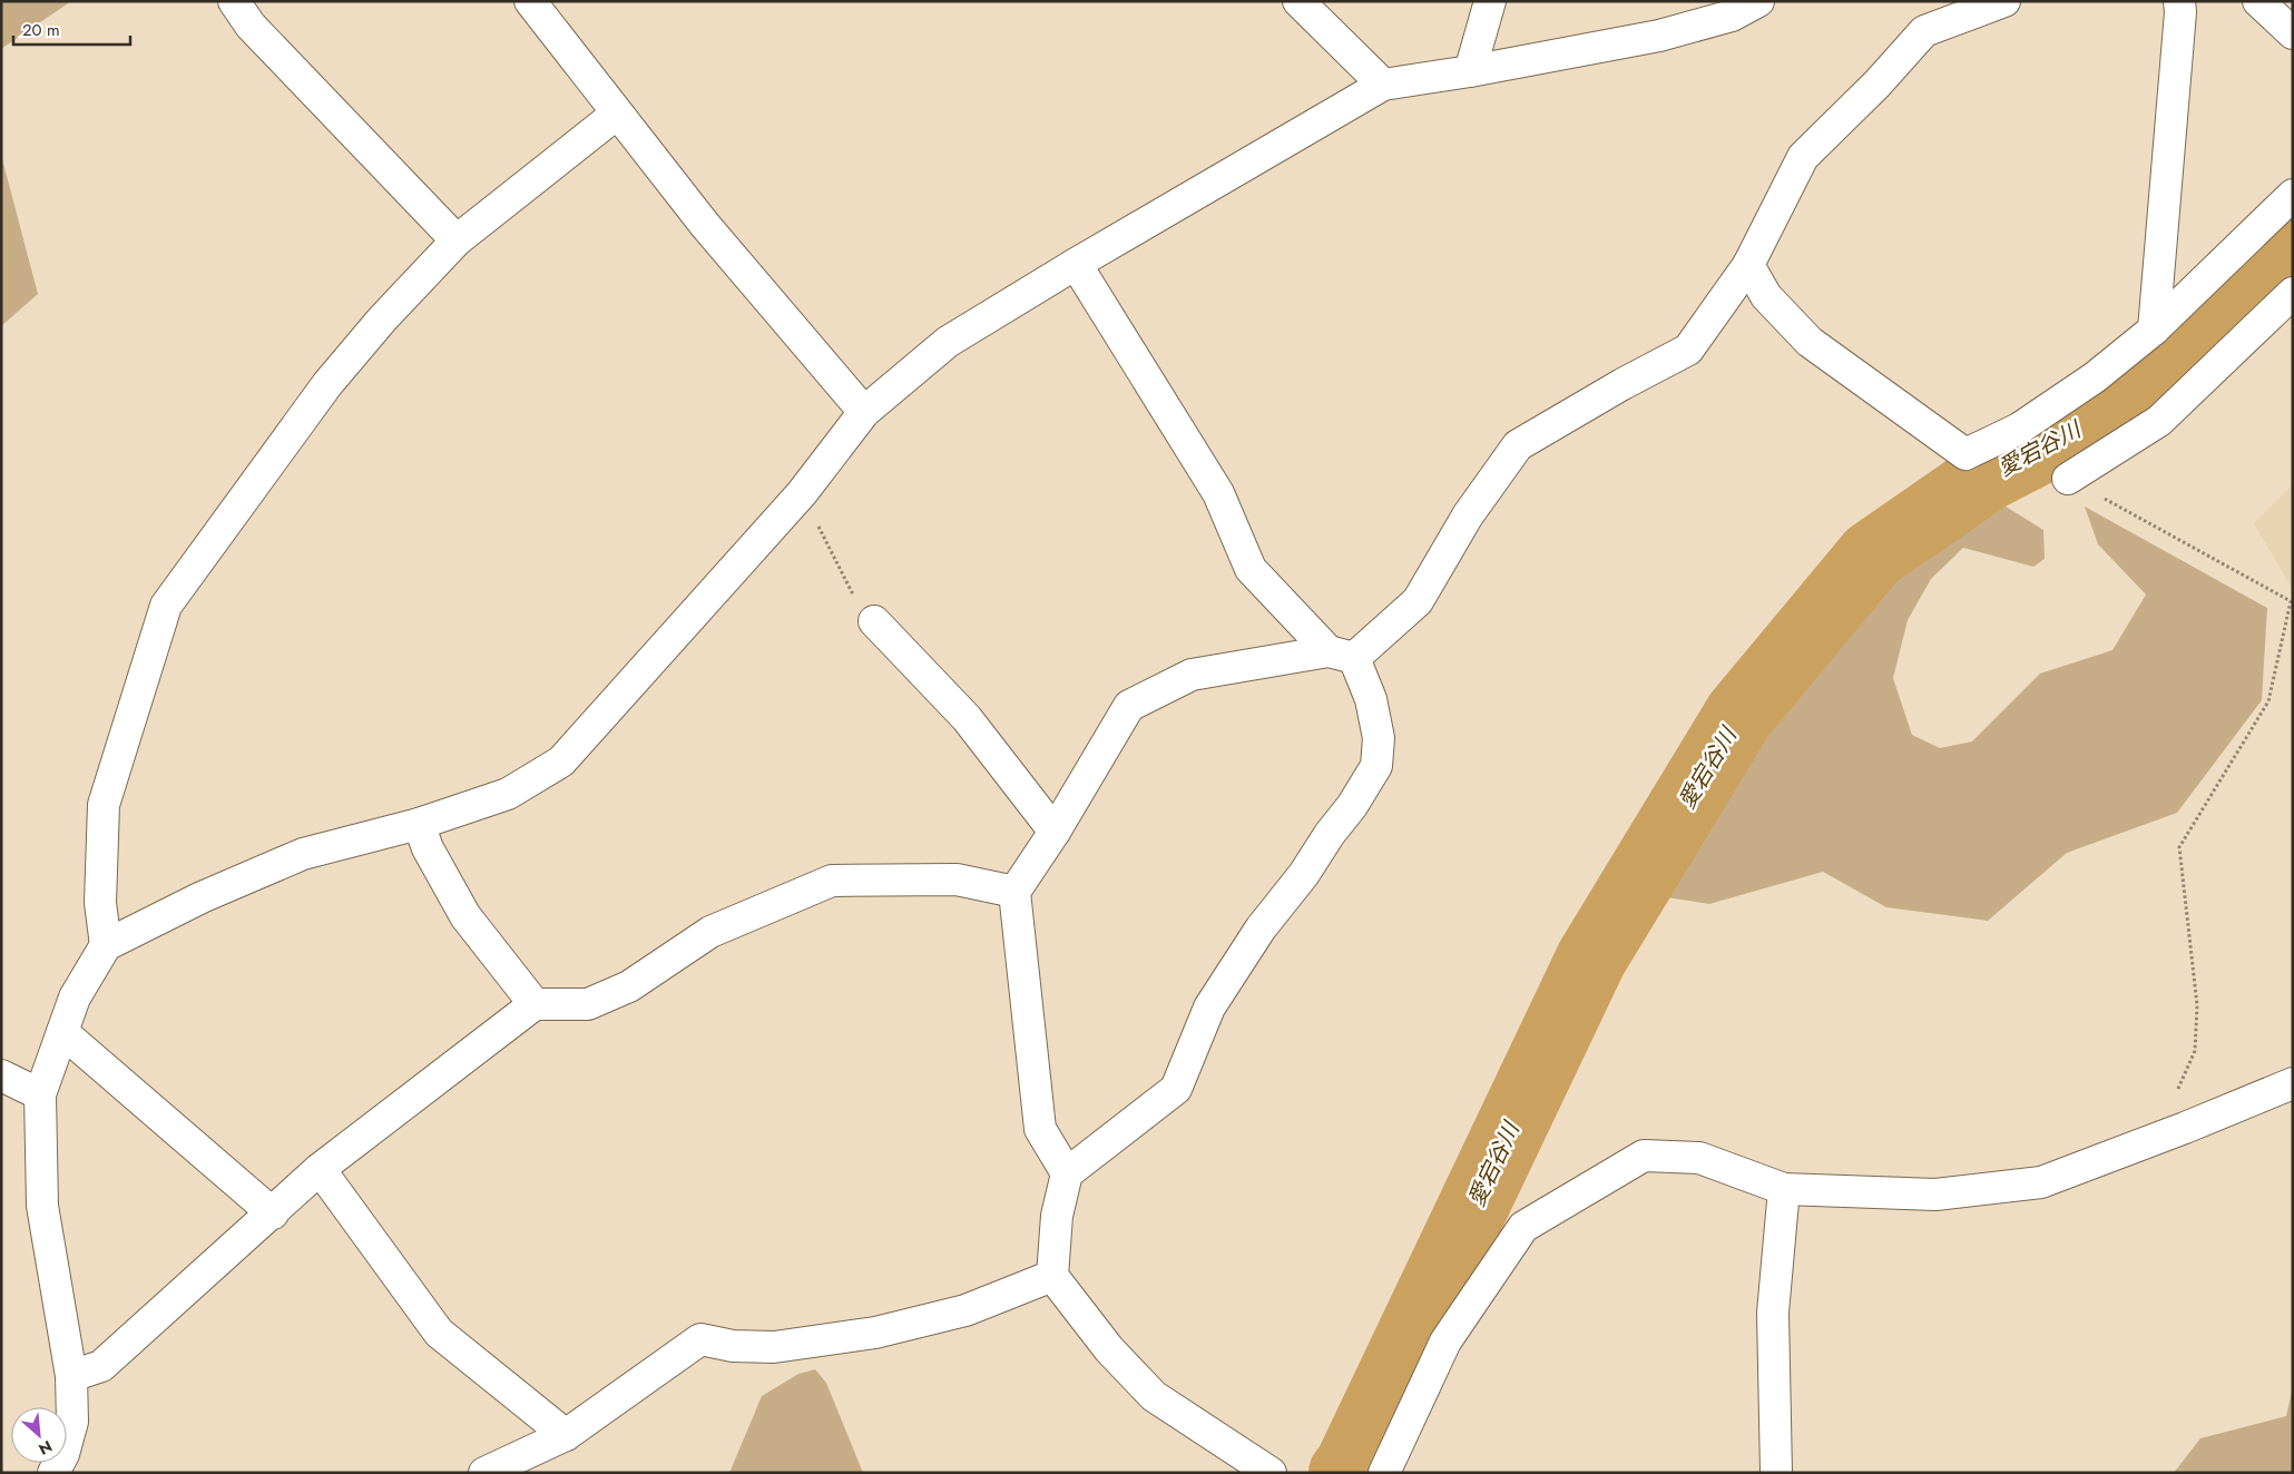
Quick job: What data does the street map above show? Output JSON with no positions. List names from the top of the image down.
{
  "water": ["愛宕谷川"],
  "scale_bar": "20 m",
  "north": "bottom right"
}
